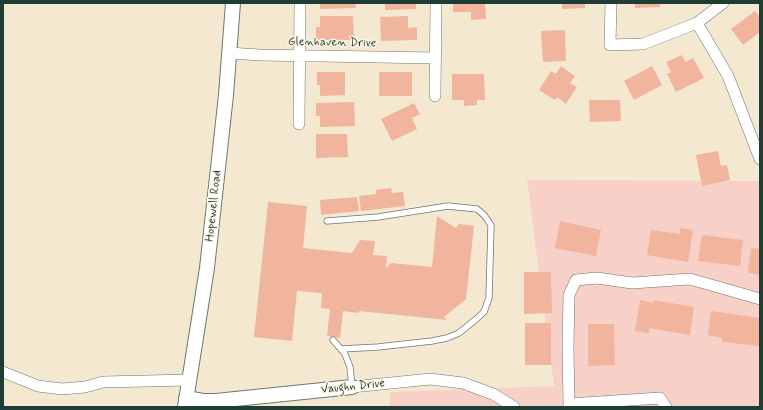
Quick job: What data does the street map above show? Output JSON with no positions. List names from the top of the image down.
{
  "streets": {
    "street": ["Glenhaven Drive", "Hopewell Road", "Vaughn Drive"]
  },
  "crossings": [
    ["Glenhaven Drive", "Hopewell Road"],
    ["Hopewell Road", "Vaughn Drive"]
  ]
}
